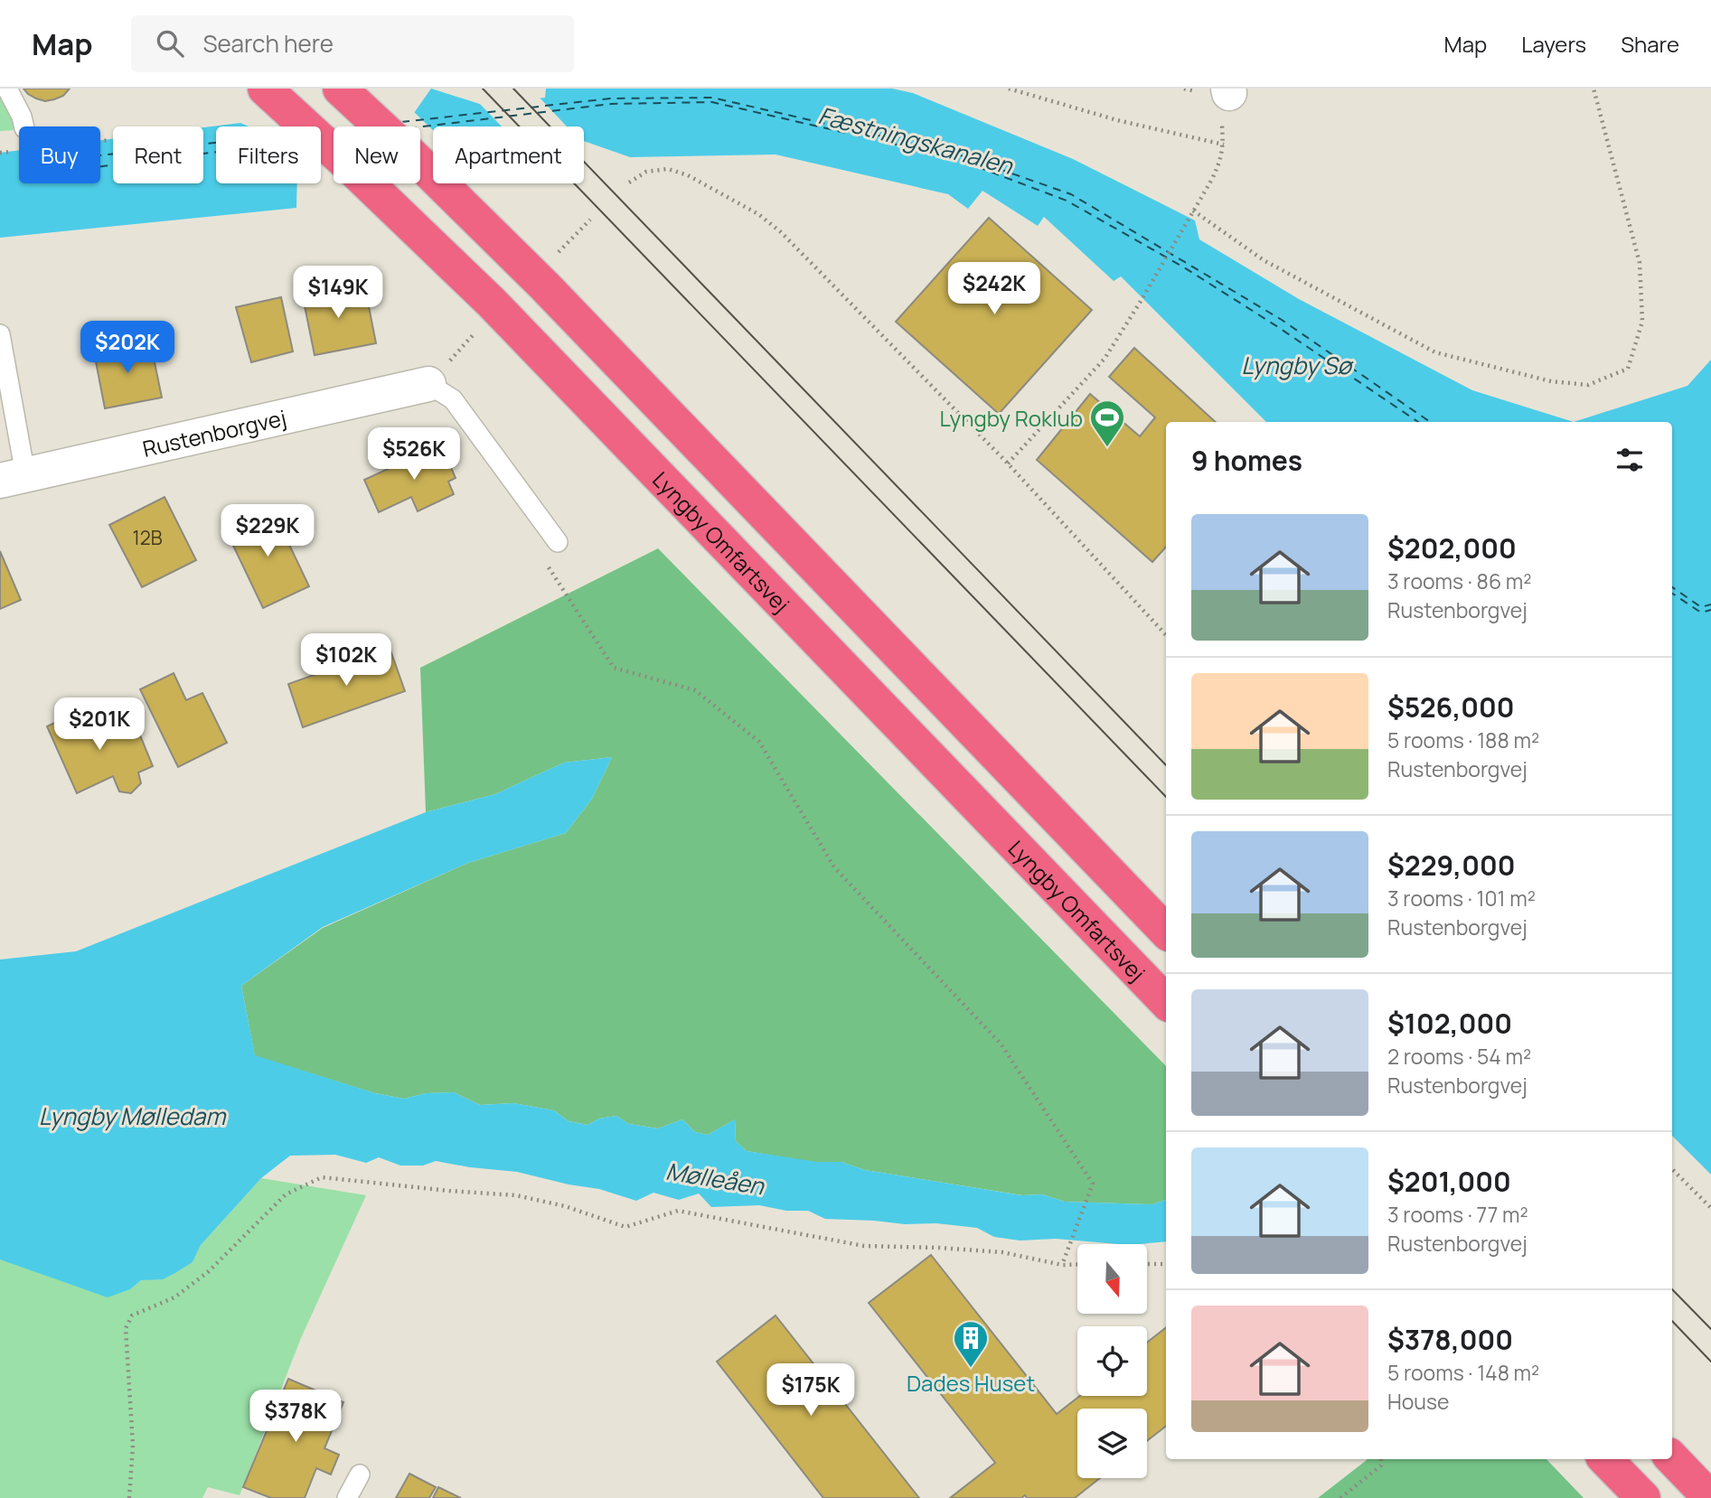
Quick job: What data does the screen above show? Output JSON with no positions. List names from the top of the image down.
{
  "streets": {
    "highway": ["Lyngby Omfartsvej"],
    "street": ["Rustenborgvej"]
  },
  "water": [
    "Fæstningskanalen",
    "Lyngby Sø",
    "Lyngby Mølledam",
    "Mølleåen"
  ],
  "places": {
    "sports": ["Lyngby Roklub"],
    "building": ["Dades Huset"]
  },
  "house_numbers": ["12B"],
  "north": "bottom",
  "page": {
    "header": "Map",
    "search": "Search here",
    "nav": ["Map", "Layers", "Share"],
    "chip": [
      "Buy",
      "Rent",
      "Filters",
      "New",
      "Apartment"
    ],
    "price": [
      "$242K",
      "$149K",
      "$202K",
      "$526K",
      "$229K",
      "$102K",
      "$201K",
      "$175K",
      "$378K"
    ],
    "heading": "9 homes",
    "list": [
      {
        "name": "$202,000",
        "note": "3 rooms · 86 m² · Rustenborgvej"
      },
      {
        "name": "$526,000",
        "note": "5 rooms · 188 m² · Rustenborgvej"
      },
      {
        "name": "$229,000",
        "note": "3 rooms · 101 m² · Rustenborgvej"
      },
      {
        "name": "$102,000",
        "note": "2 rooms · 54 m² · Rustenborgvej"
      },
      {
        "name": "$201,000",
        "note": "3 rooms · 77 m² · Rustenborgvej"
      },
      {
        "name": "$378,000",
        "note": "5 rooms · 148 m² · House"
      }
    ]
  }
}
